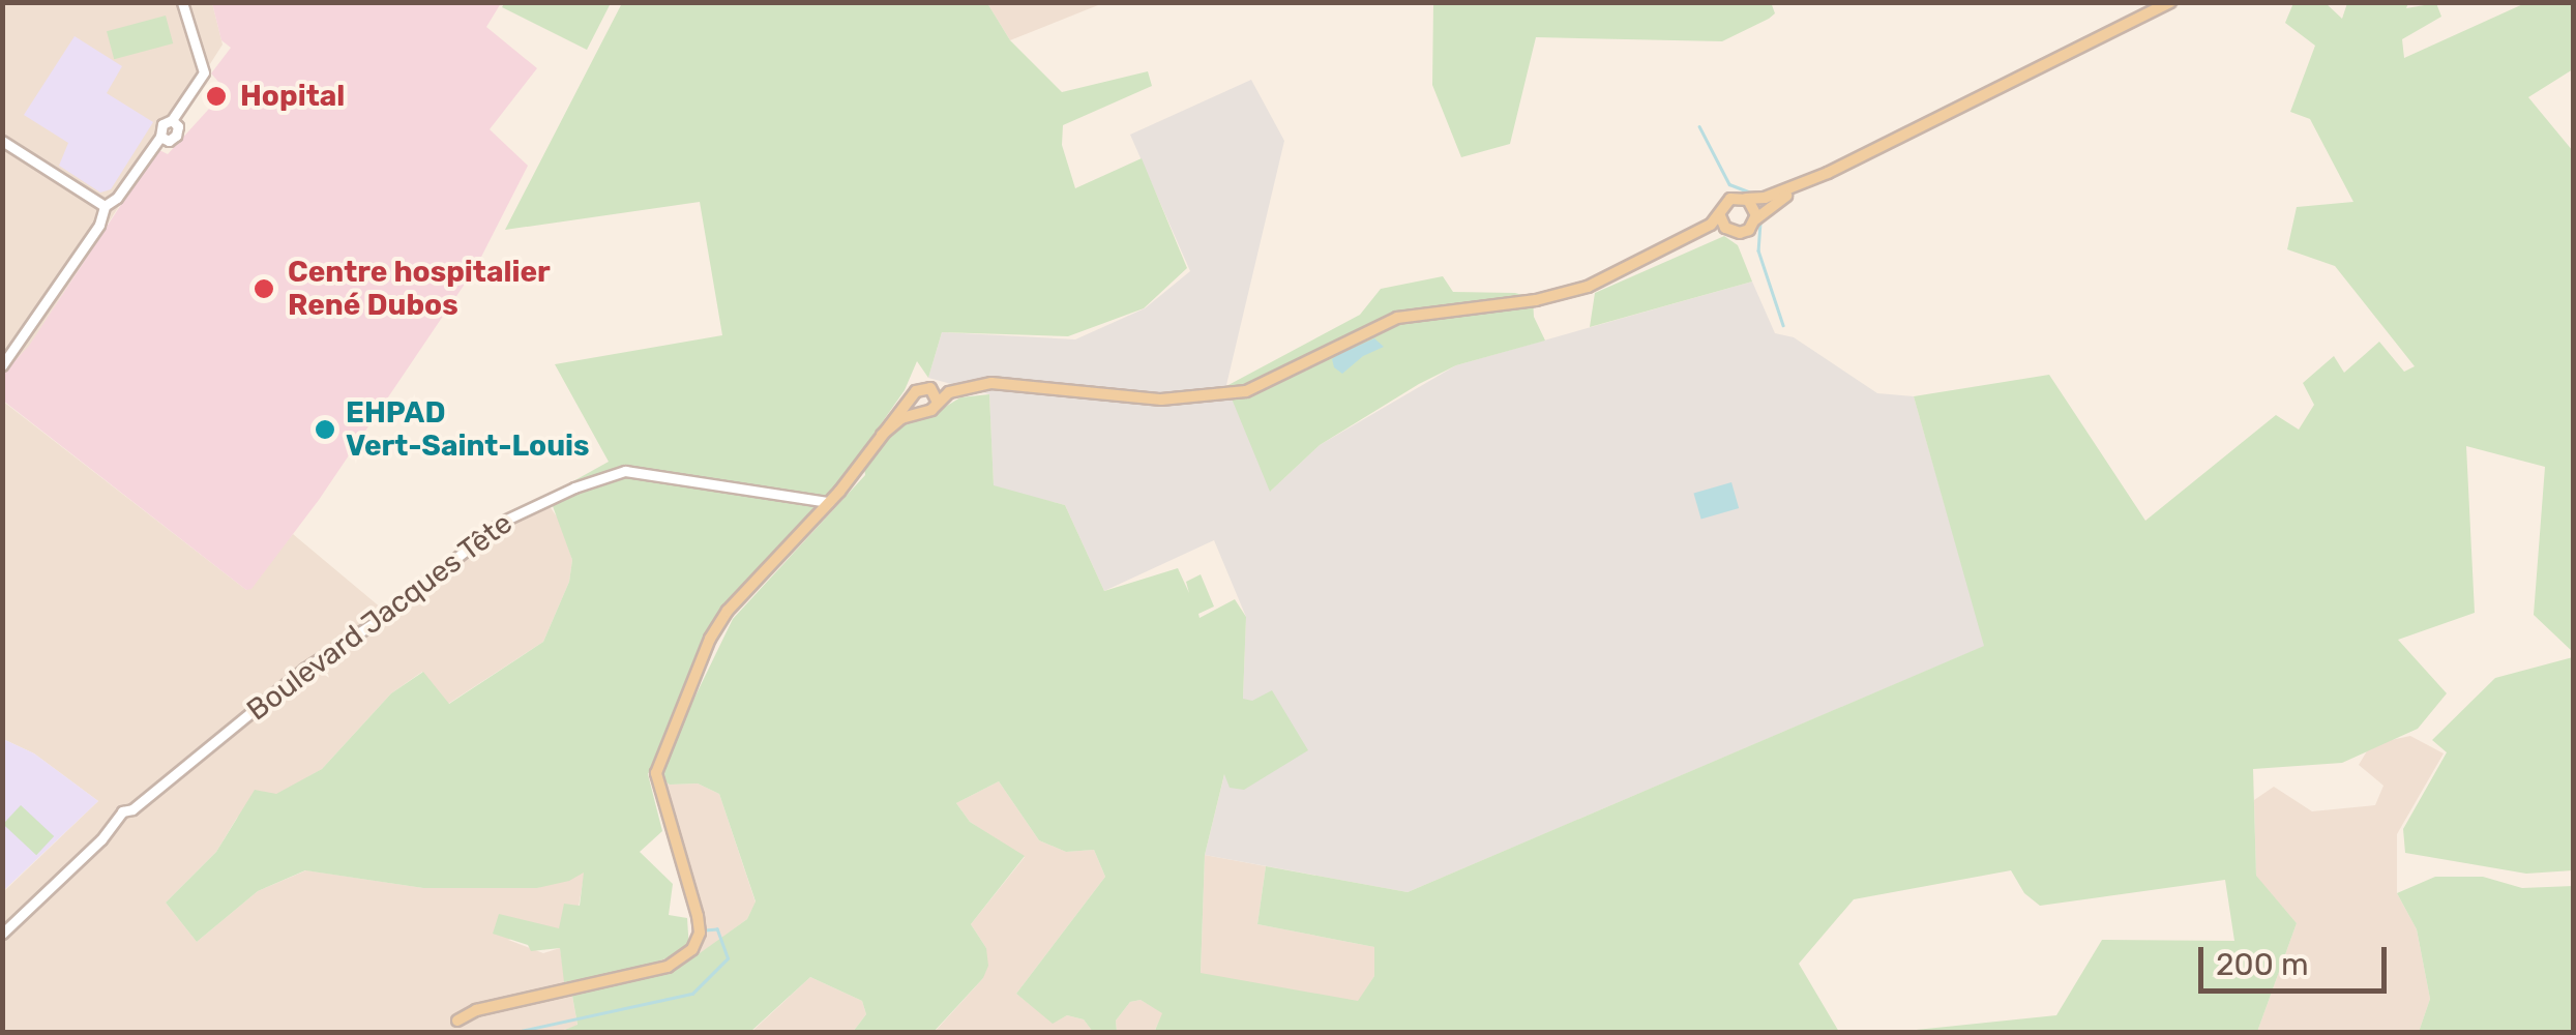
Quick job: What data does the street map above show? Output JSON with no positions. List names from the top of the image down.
{
  "streets": {
    "street": ["Boulevard Jacques Tête"]
  },
  "places": ["Hopital", "Centre hospitalier René Dubos", "EHPAD Vert-Saint-Louis"],
  "scale_bar": "200 m"
}
